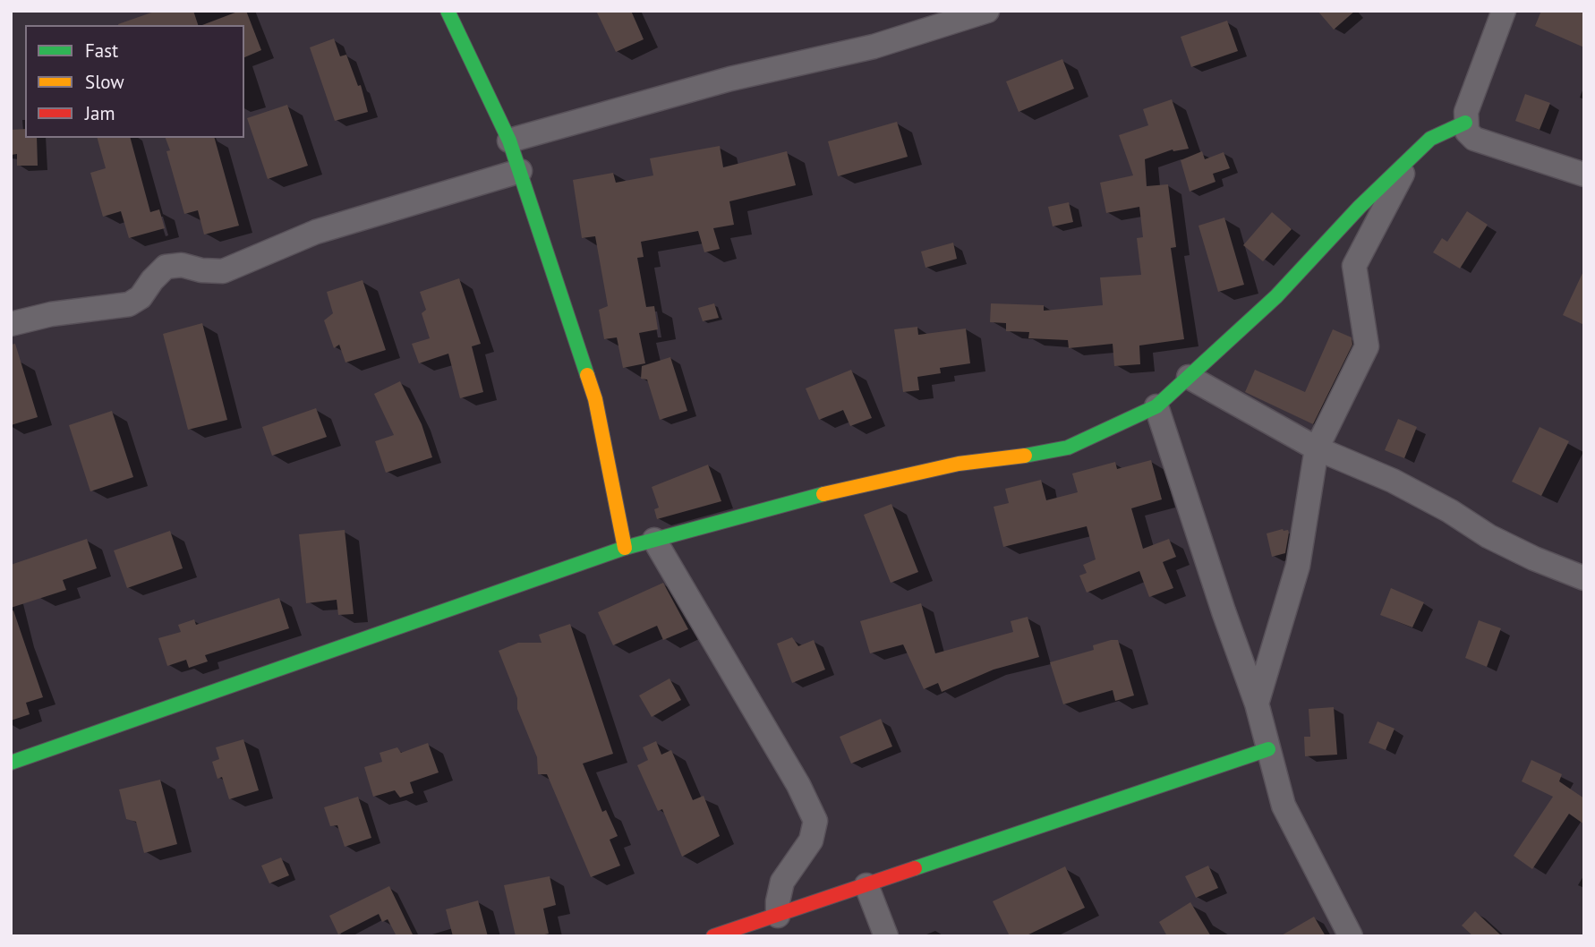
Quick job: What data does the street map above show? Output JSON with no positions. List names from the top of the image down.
{
  "legend": ["Fast", "Slow", "Jam"]
}
